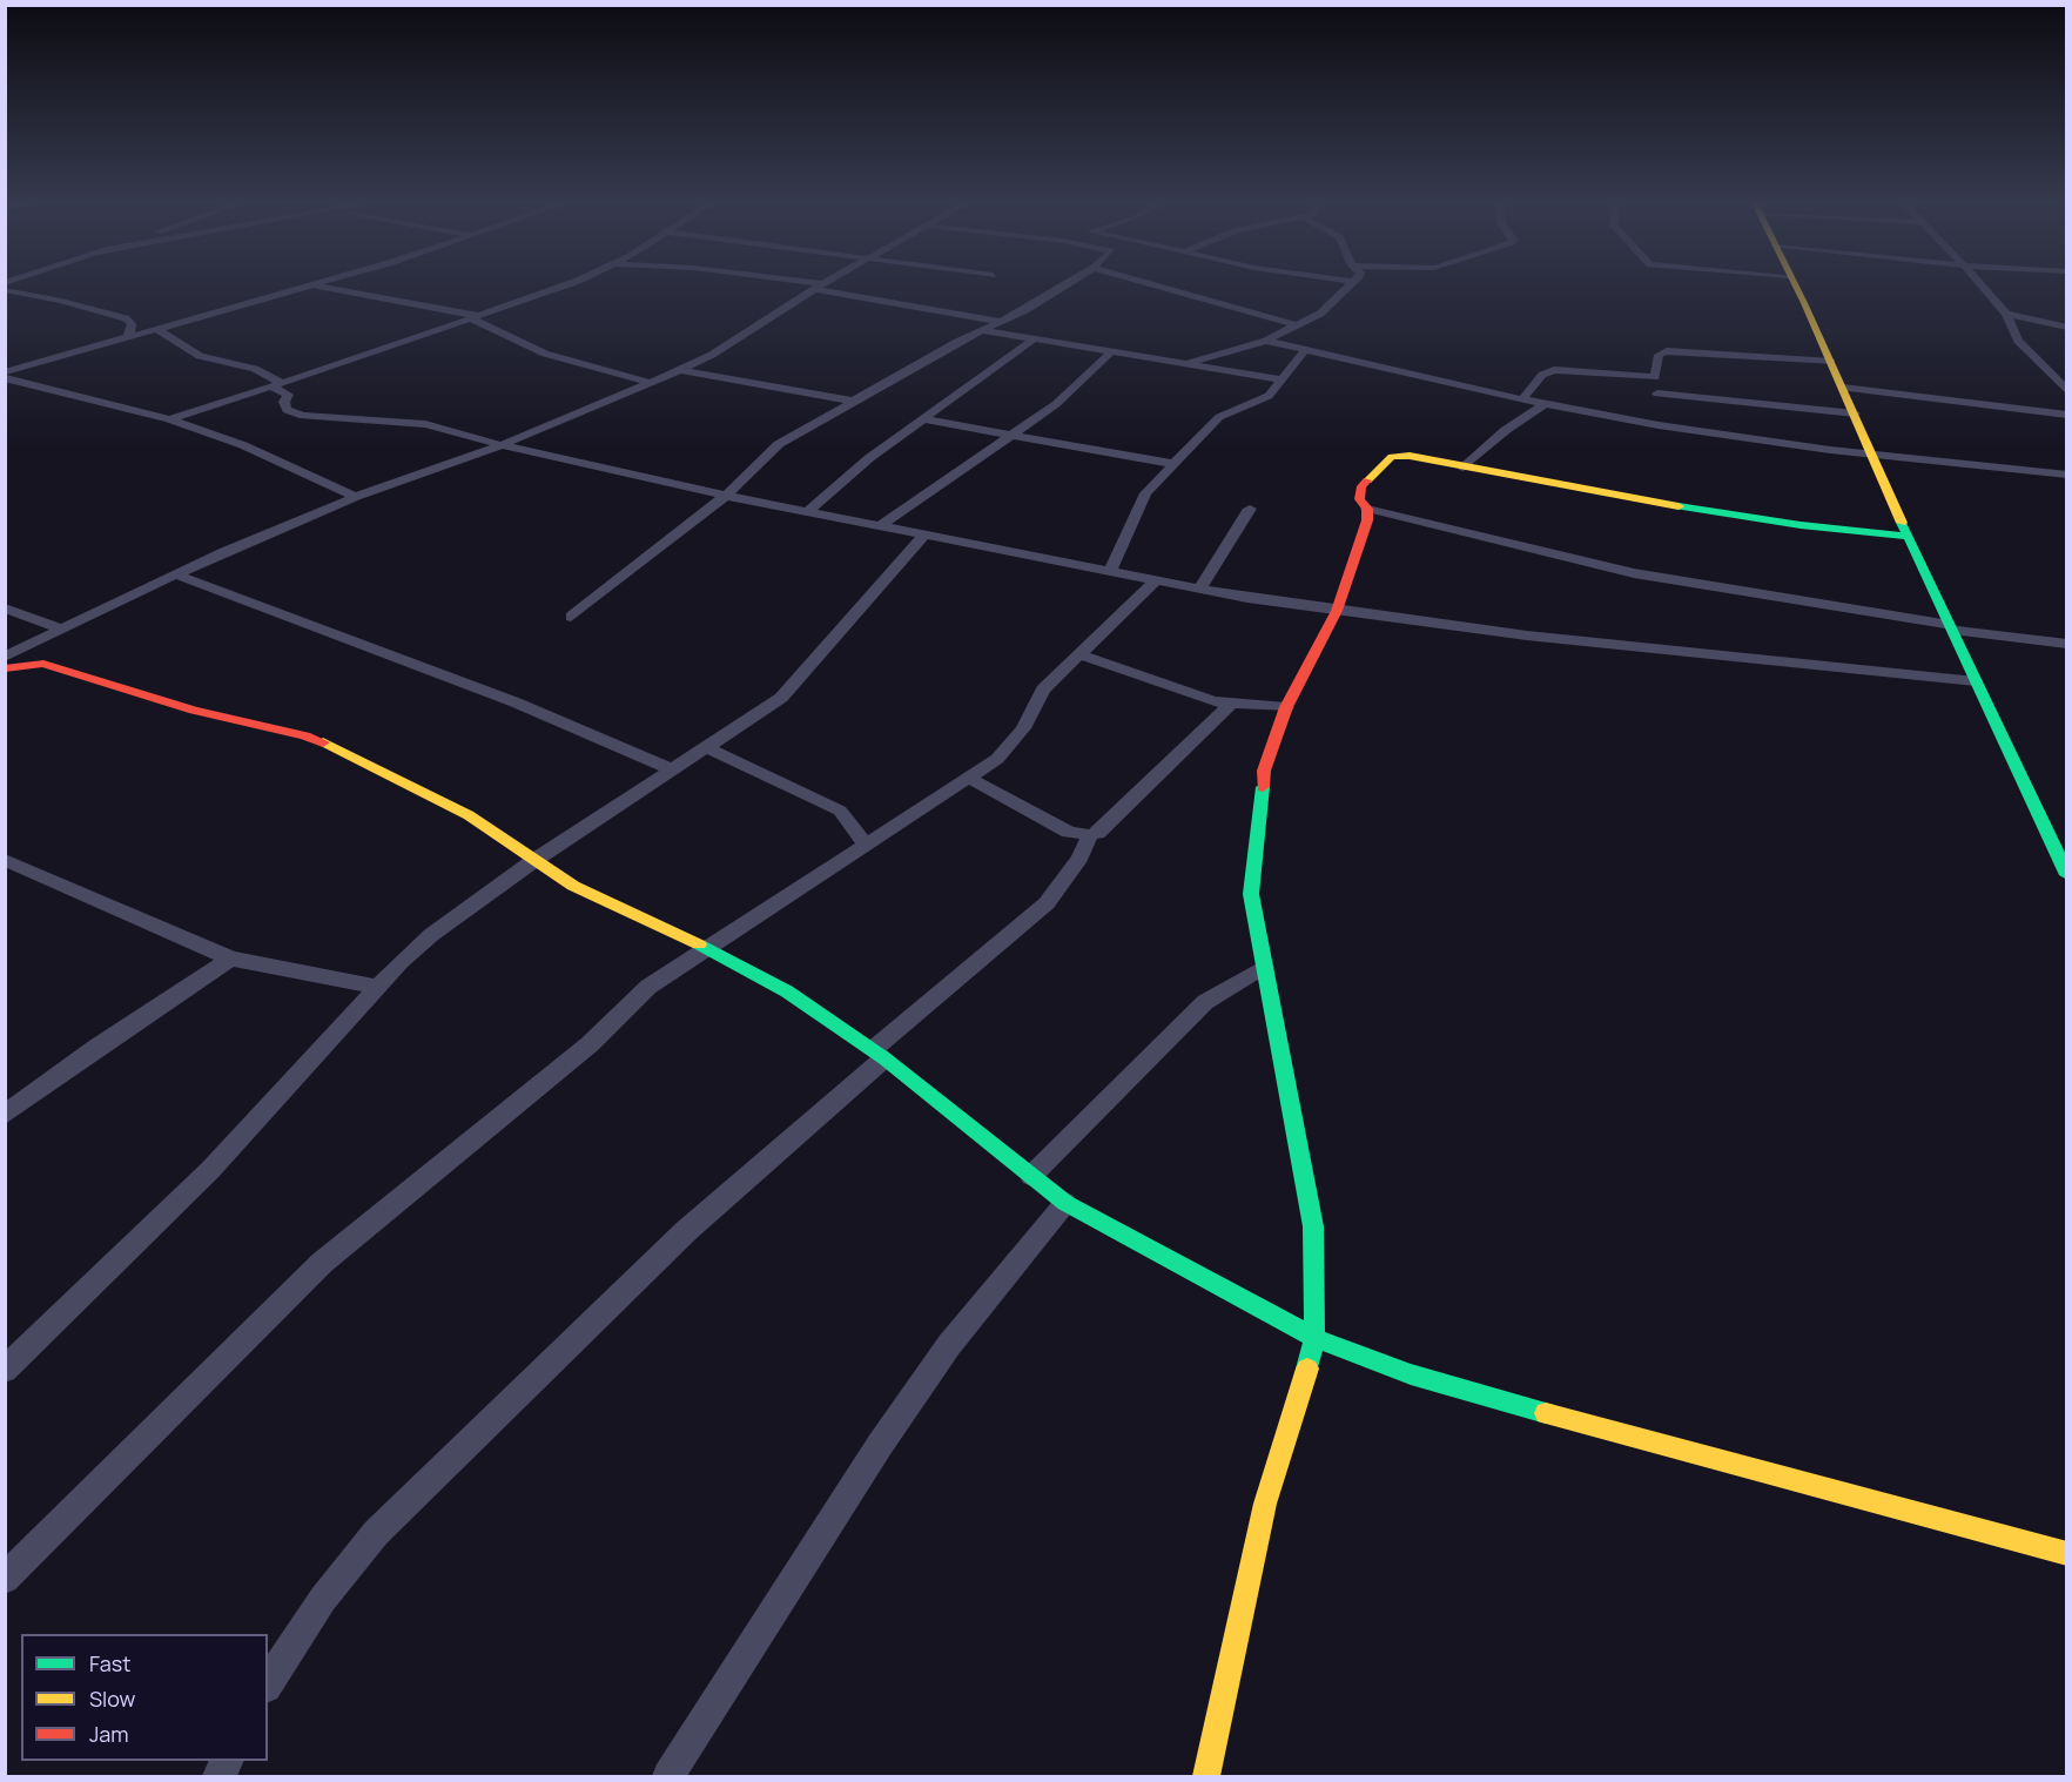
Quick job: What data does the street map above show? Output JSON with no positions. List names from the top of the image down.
{
  "legend": ["Fast", "Slow", "Jam"]
}
